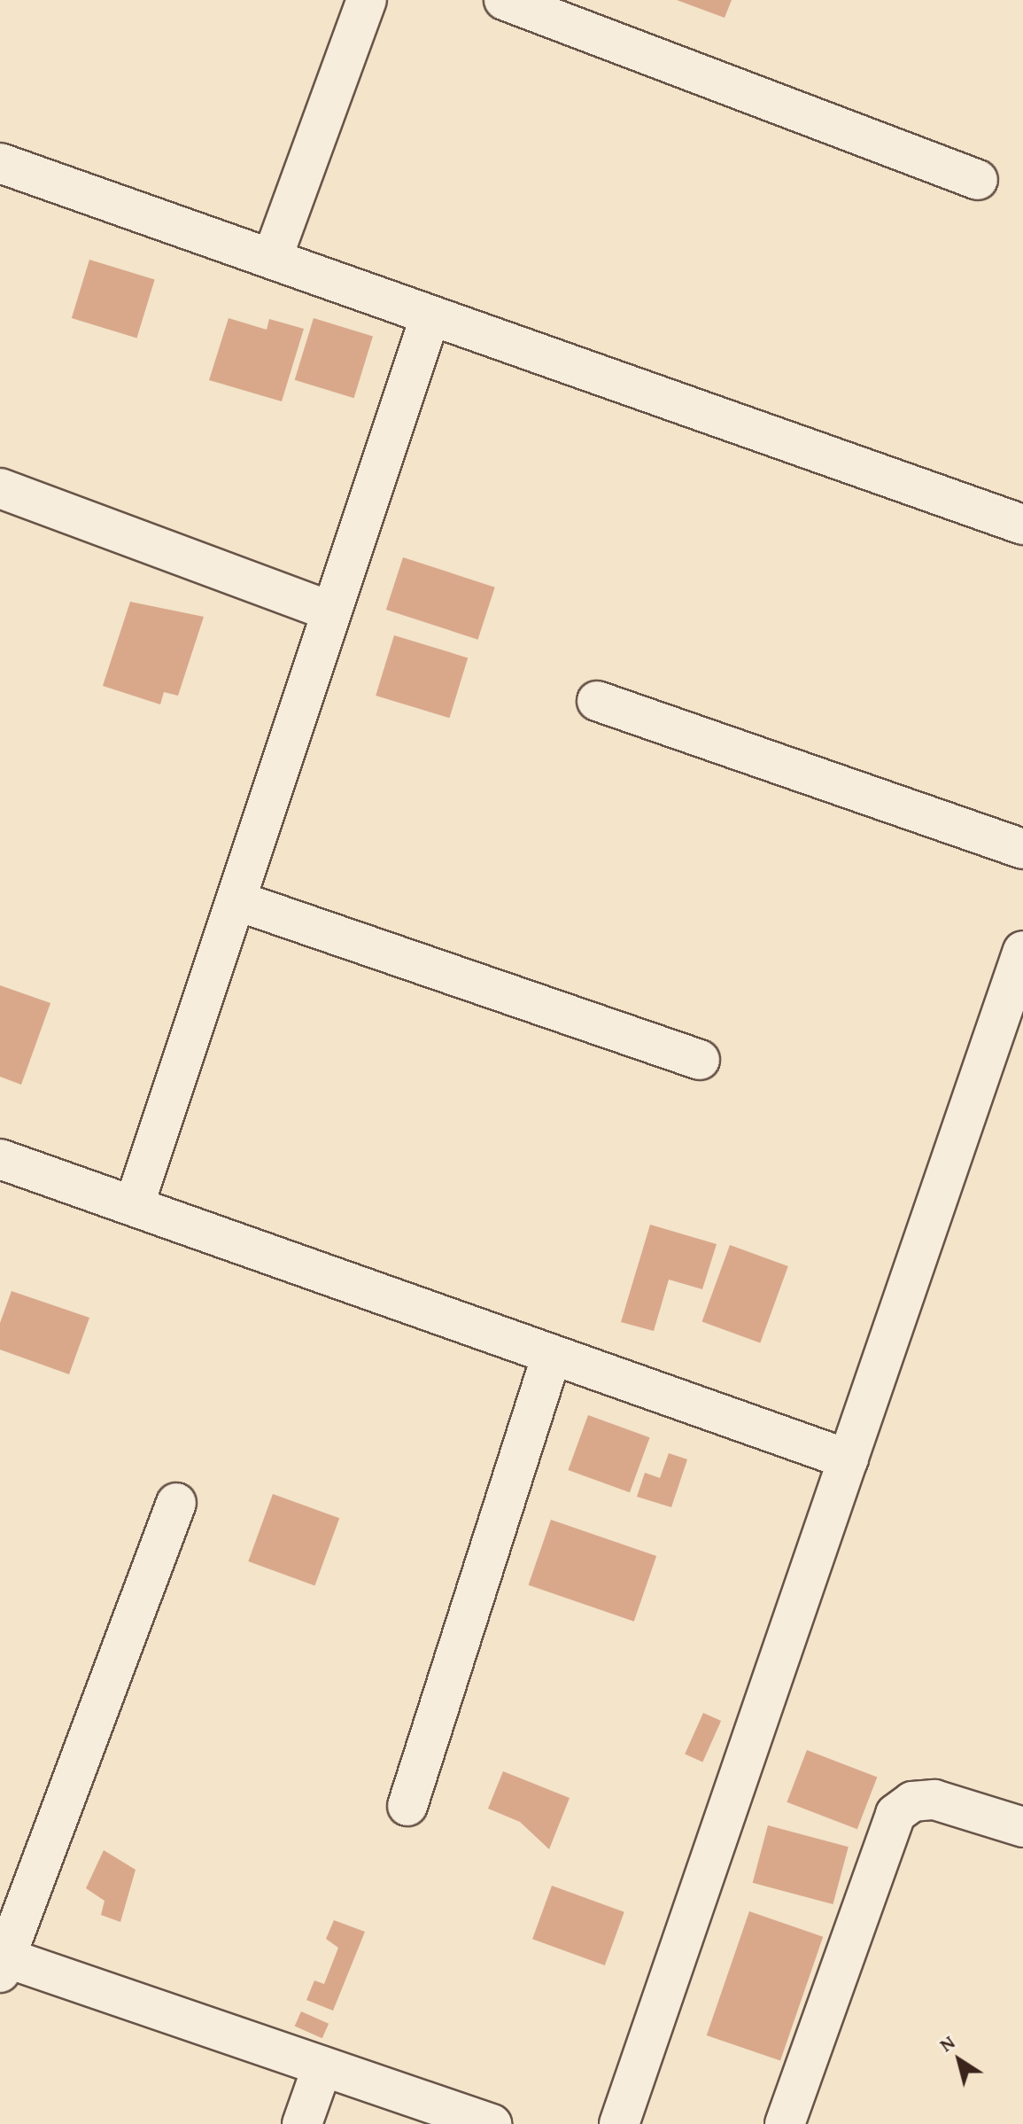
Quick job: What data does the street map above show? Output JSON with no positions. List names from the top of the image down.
{
  "north": "top left"
}
